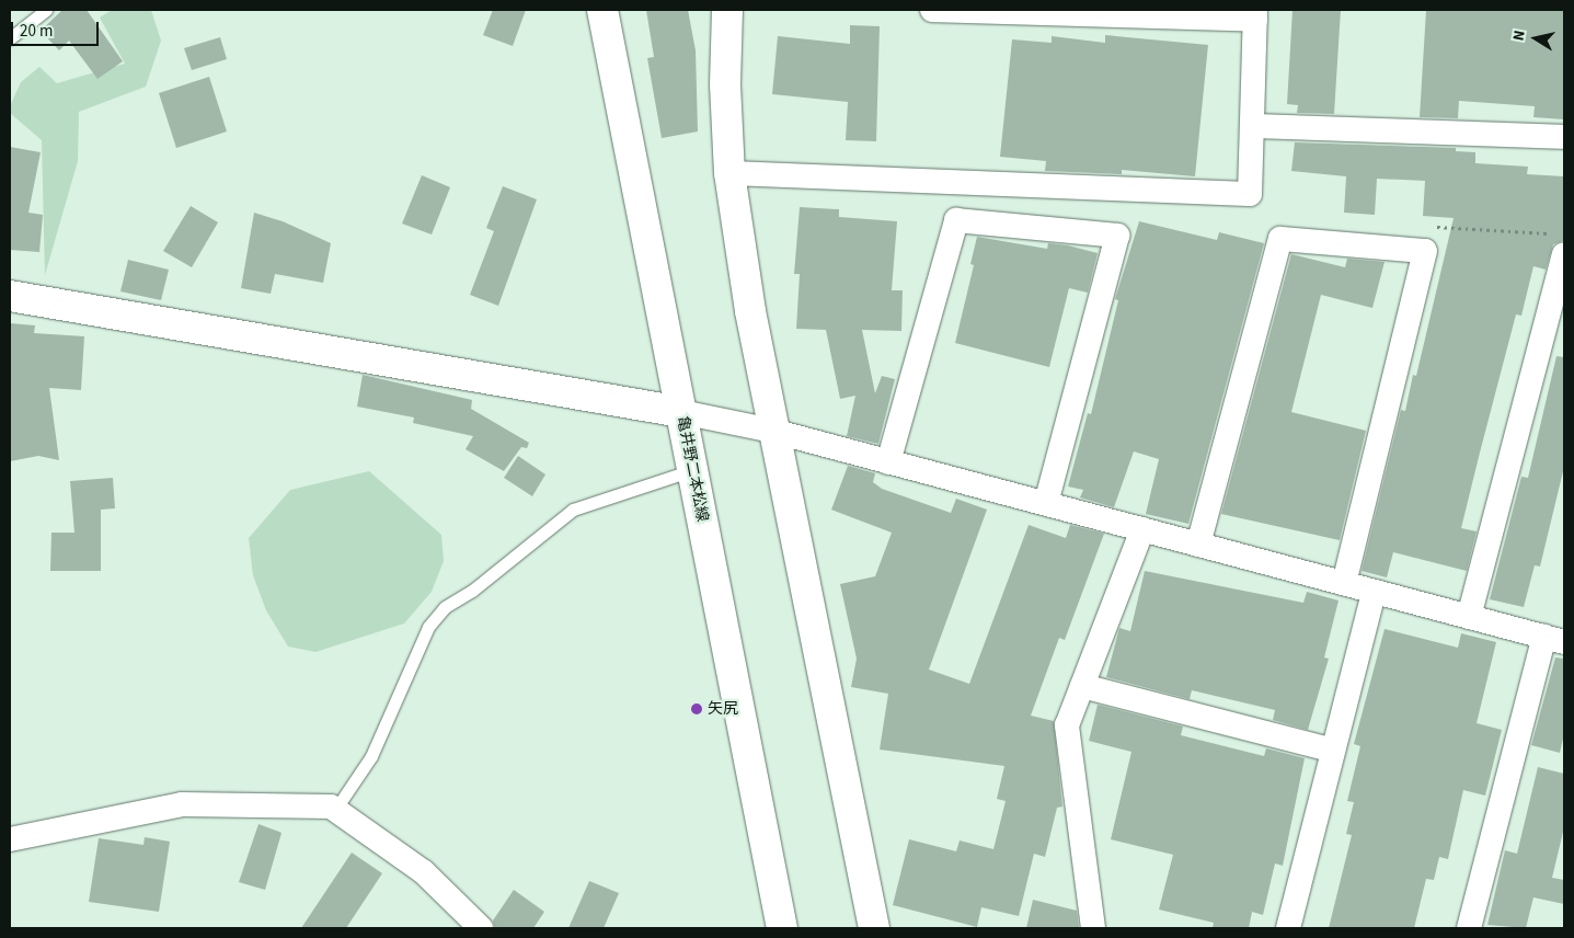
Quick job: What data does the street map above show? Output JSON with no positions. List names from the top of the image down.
{
  "streets": {
    "street": ["亀井野二本松線"]
  },
  "places": ["矢尻"],
  "scale_bar": "20 m",
  "north": "left"
}
